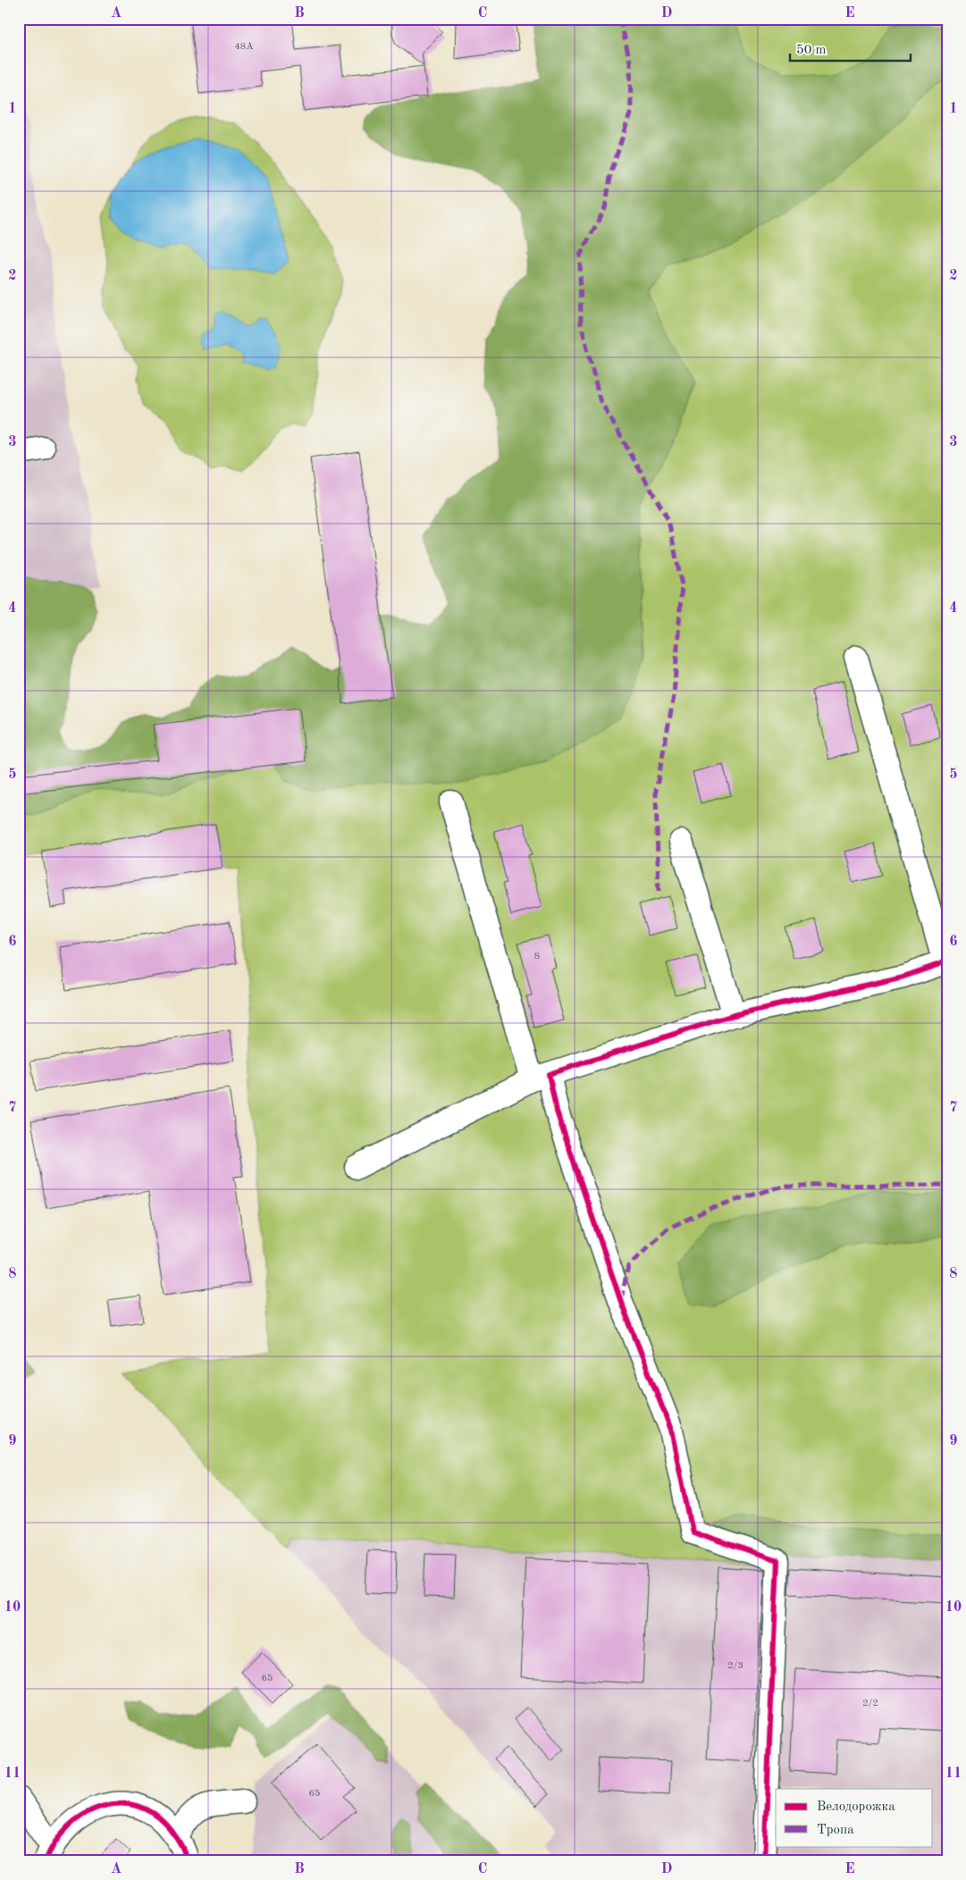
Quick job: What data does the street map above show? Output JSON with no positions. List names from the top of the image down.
{
  "house_numbers": [
    "48А",
    "8",
    "2/3",
    "65",
    "2/2",
    "65"
  ],
  "legend": ["Велодорожка", "Тропа"],
  "scale_bar": "50 m",
  "grid": {
    "columns": [
      "A",
      "B",
      "C",
      "D",
      "E"
    ],
    "rows": [
      "1",
      "2",
      "3",
      "4",
      "5",
      "6",
      "7",
      "8",
      "9",
      "10",
      "11"
    ]
  }
}
